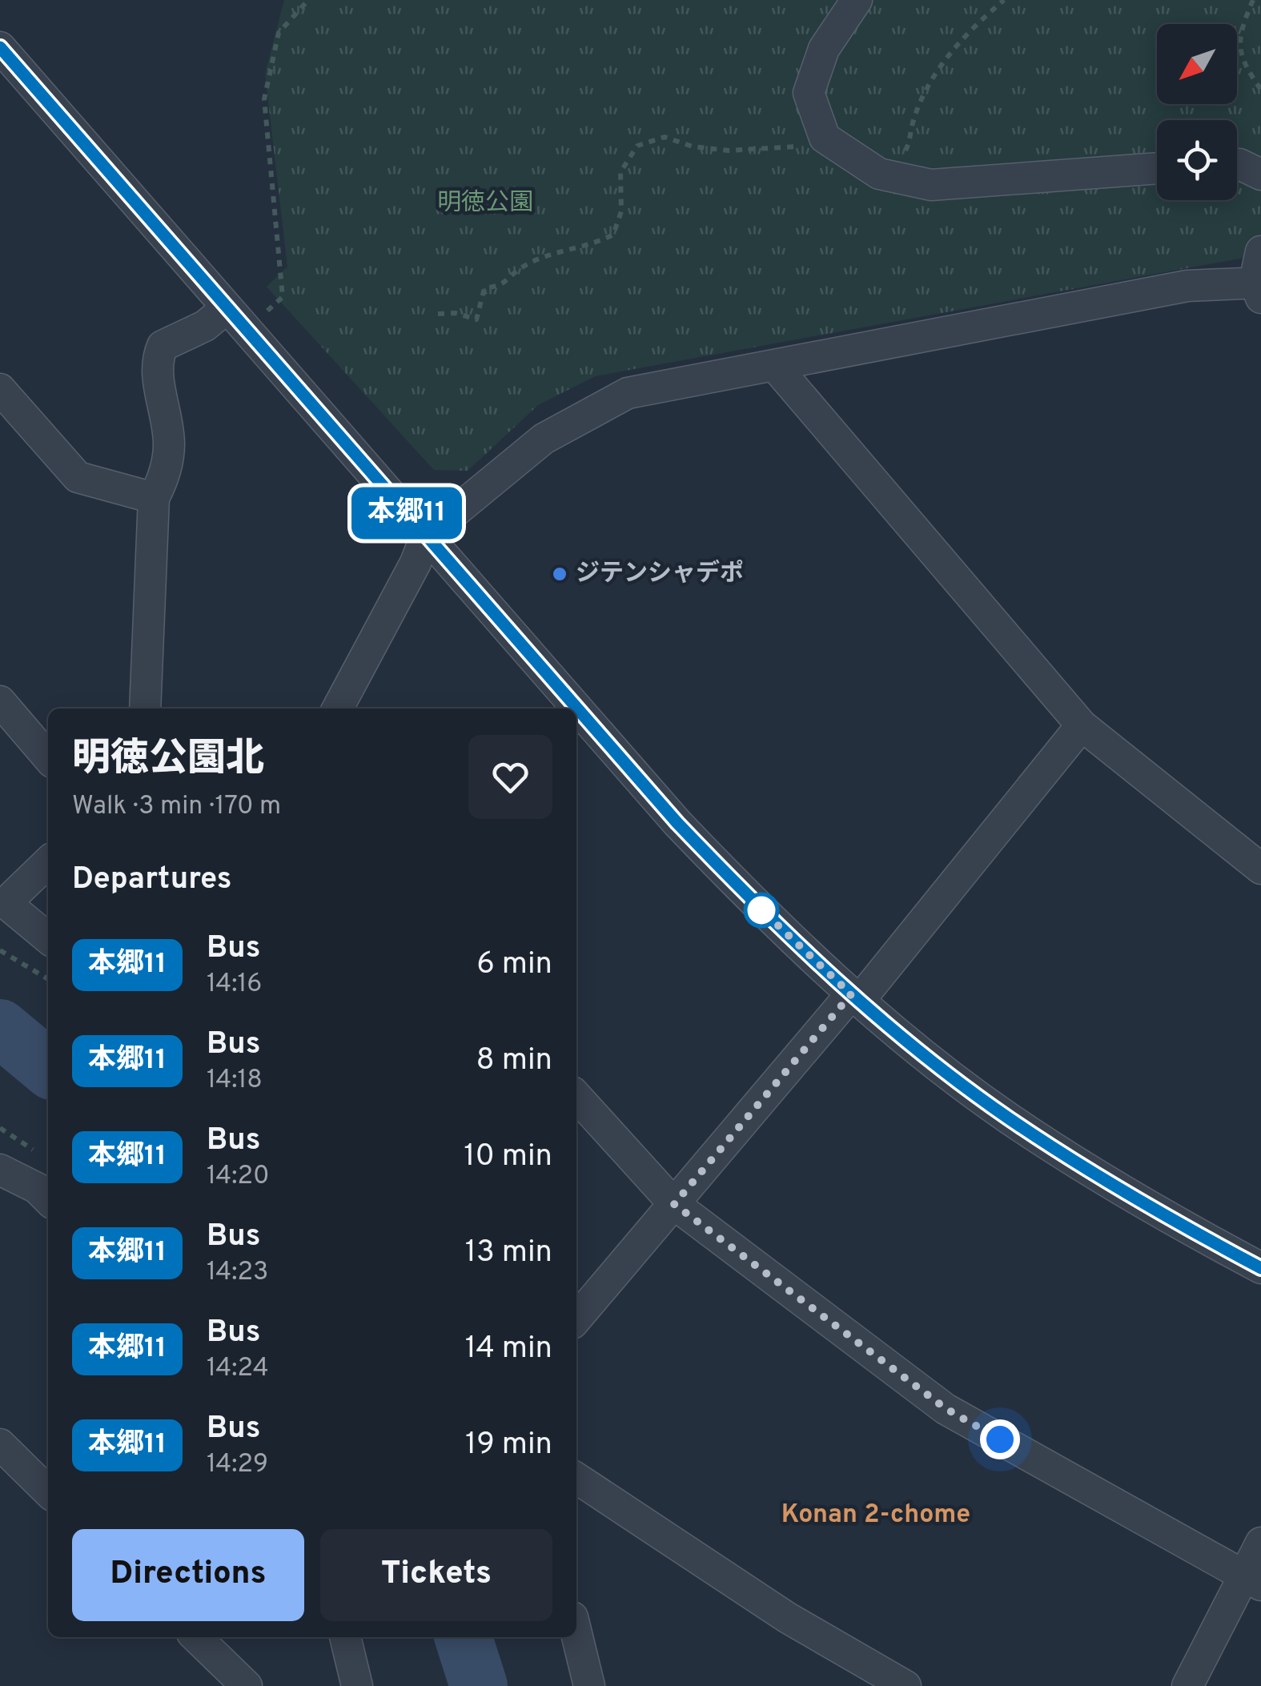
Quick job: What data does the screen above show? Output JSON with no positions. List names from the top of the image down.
{
  "districts": ["Konan 2-chome"],
  "parks": ["明徳公園"],
  "places": ["ジテンシャデポ"],
  "lines": ["bus line 本郷11"],
  "north": "bottom left",
  "page": {
    "on_map": "本郷11",
    "heading": [
      ["明徳公園北", "Walk · 3 min · 170 m"],
      "Departures"
    ],
    "list": [
      {
        "mark": "本郷11",
        "name": "Bus",
        "note": "14:16",
        "value": "6 min"
      },
      {
        "mark": "本郷11",
        "name": "Bus",
        "note": "14:18",
        "value": "8 min"
      },
      {
        "mark": "本郷11",
        "name": "Bus",
        "note": "14:20",
        "value": "10 min"
      },
      {
        "mark": "本郷11",
        "name": "Bus",
        "note": "14:23",
        "value": "13 min"
      },
      {
        "mark": "本郷11",
        "name": "Bus",
        "note": "14:24",
        "value": "14 min"
      },
      {
        "mark": "本郷11",
        "name": "Bus",
        "note": "14:29",
        "value": "19 min"
      }
    ],
    "buttons": ["Directions", "Tickets"]
  }
}
